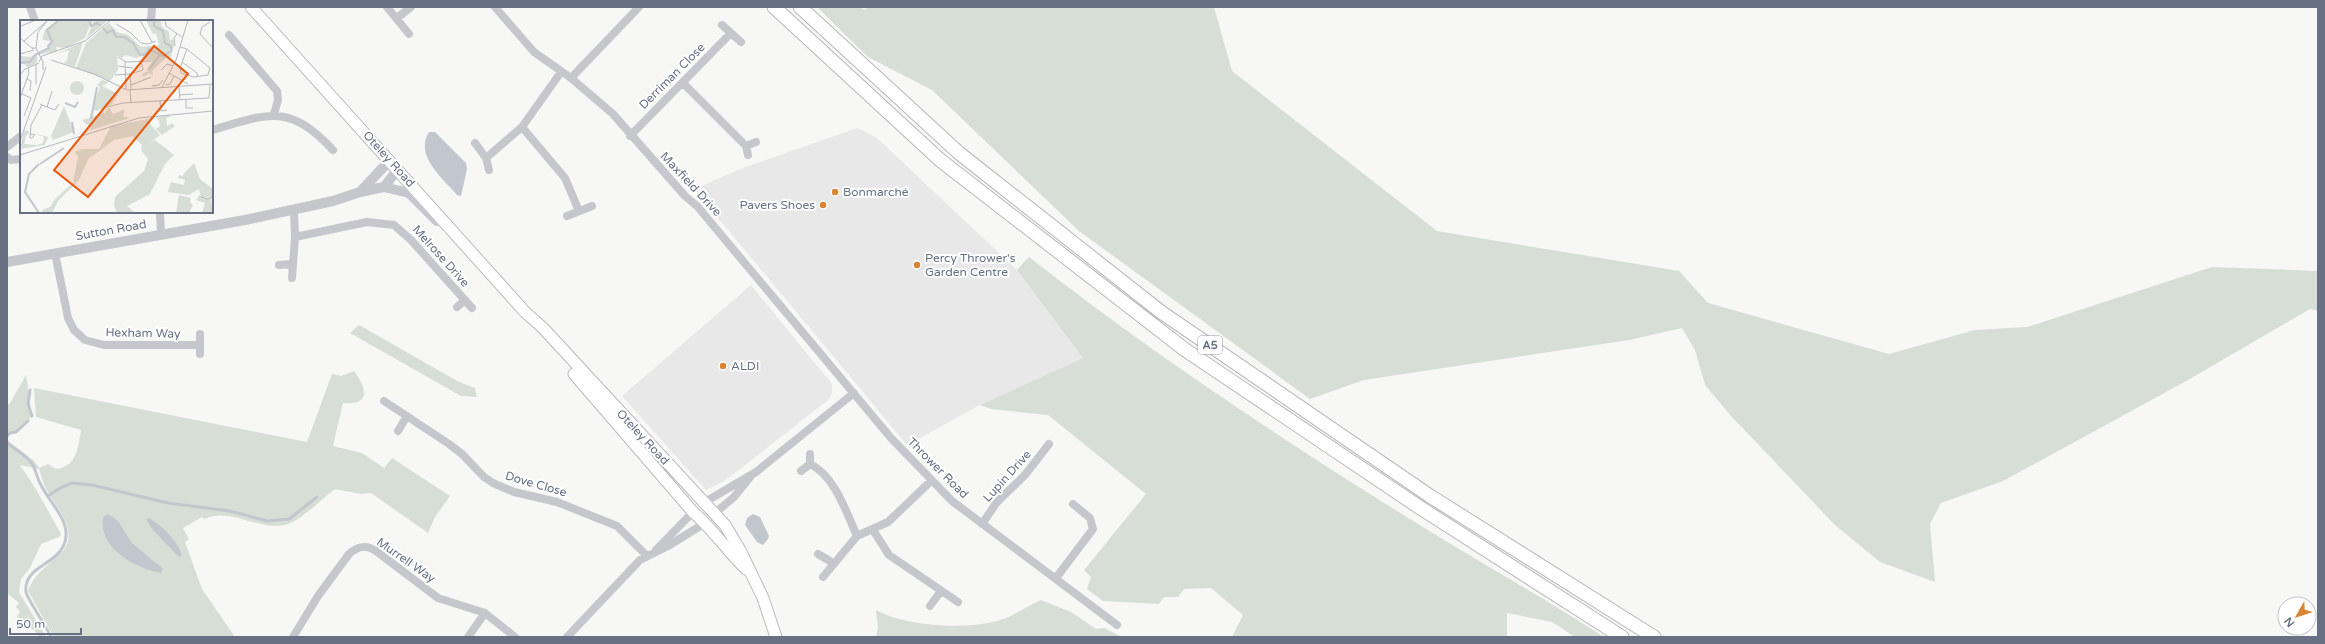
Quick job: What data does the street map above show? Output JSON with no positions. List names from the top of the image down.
{
  "streets": {
    "highway": ["A5"],
    "main road": ["Oteley Road"],
    "street": [
      "Derriman Close",
      "Maxfield Drive",
      "Sutton Road",
      "Melrose Drive",
      "Hexham Way",
      "Thrower Road",
      "Lupin Drive",
      "Dove Close",
      "Murrell Way"
    ]
  },
  "crossings": [
    ["Derriman Close", "Maxfield Drive"],
    ["Oteley Road", "Sutton Road"],
    ["Maxfield Drive", "Thrower Road"],
    ["Sutton Road", "Hexham Way"],
    ["Thrower Road", "Lupin Drive"]
  ],
  "places": [
    "Bonmarché",
    "Pavers Shoes",
    "Percy Thrower's Garden Centre",
    "ALDI"
  ],
  "scale_bar": "50 m",
  "north": "bottom left"
}
